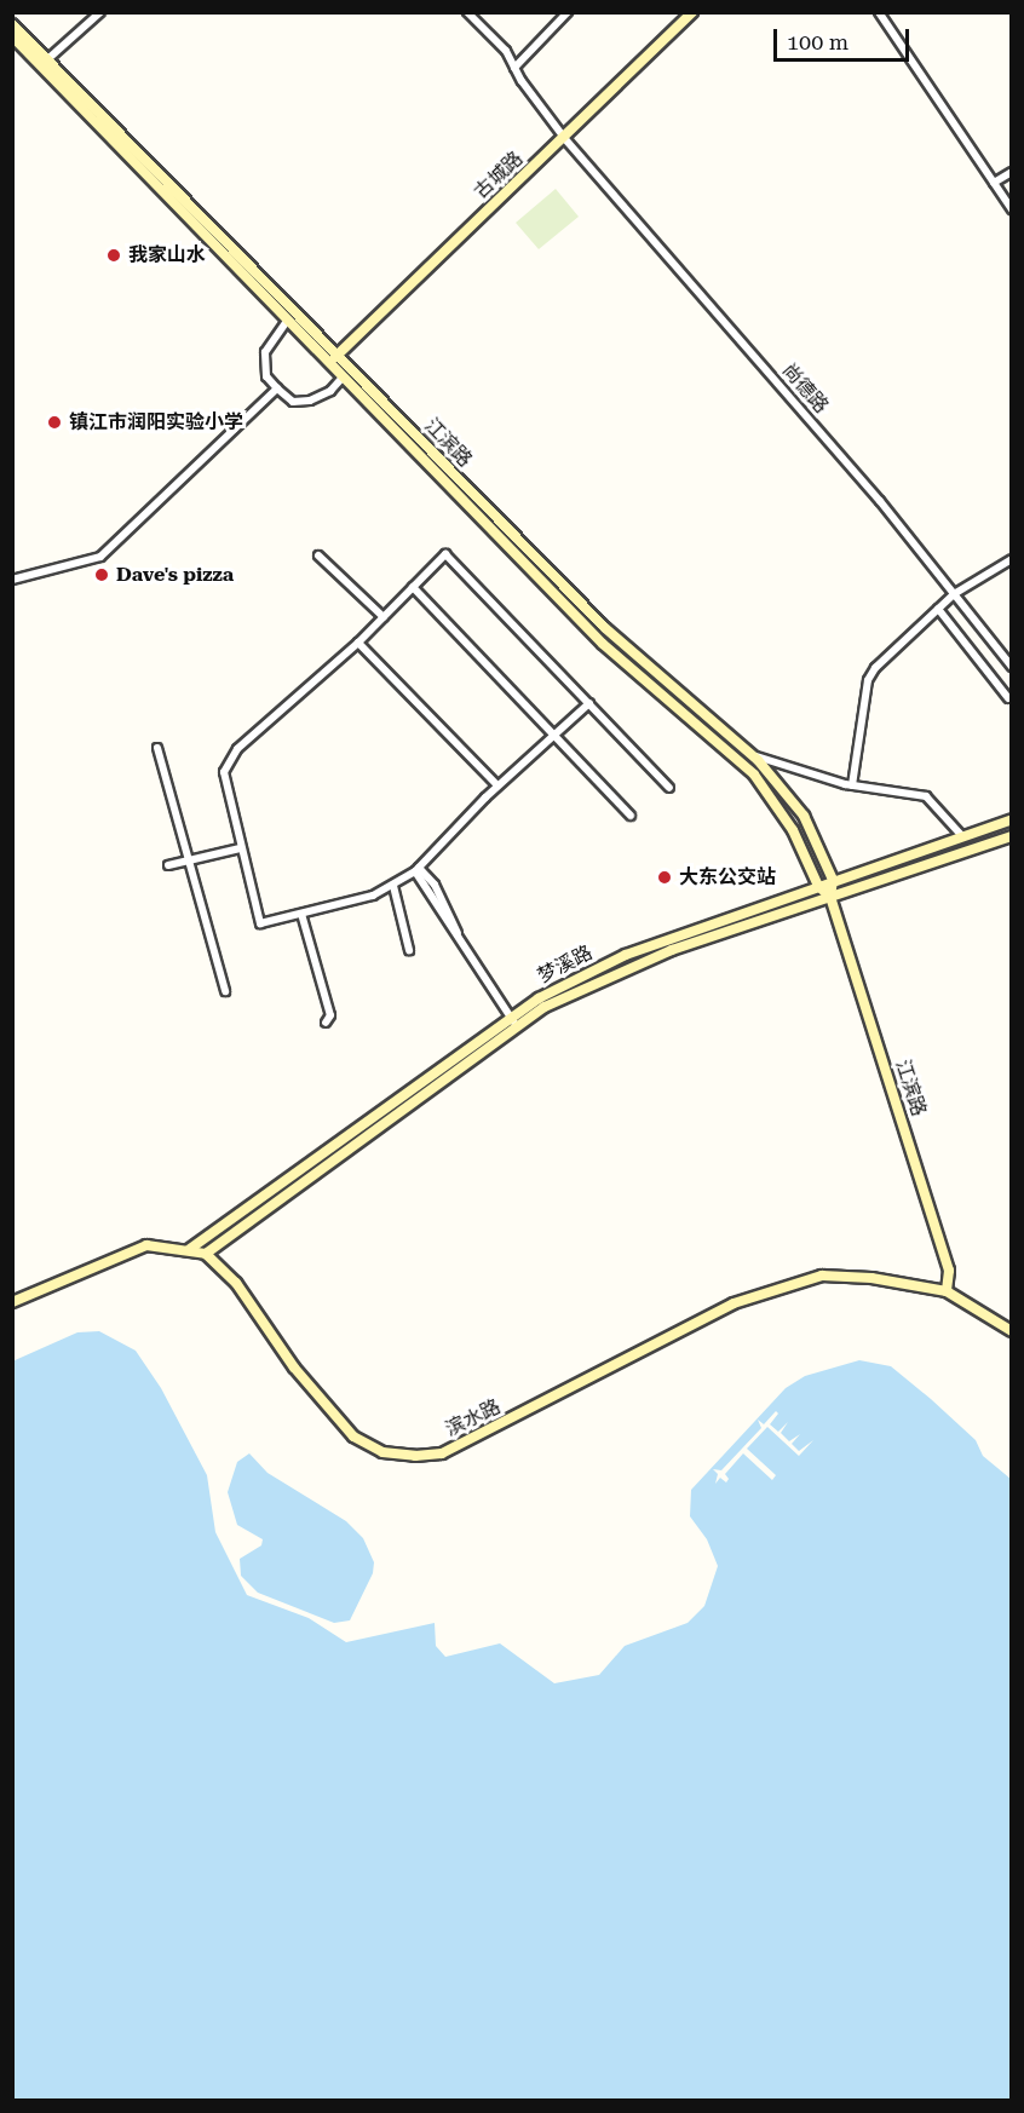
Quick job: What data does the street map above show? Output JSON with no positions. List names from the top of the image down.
{
  "streets": {
    "main road": [
      "古城路",
      "江滨路",
      "梦溪路",
      "滨水路"
    ],
    "street": ["尚德路"]
  },
  "crossings": [
    ["古城路", "尚德路"],
    ["古城路", "江滨路"],
    ["江滨路", "梦溪路"],
    ["江滨路", "滨水路"],
    ["梦溪路", "滨水路"]
  ],
  "places": [
    "我家山水",
    "镇江市润阳实验小学",
    "Dave's pizza",
    "大东公交站"
  ],
  "scale_bar": "100 m"
}
